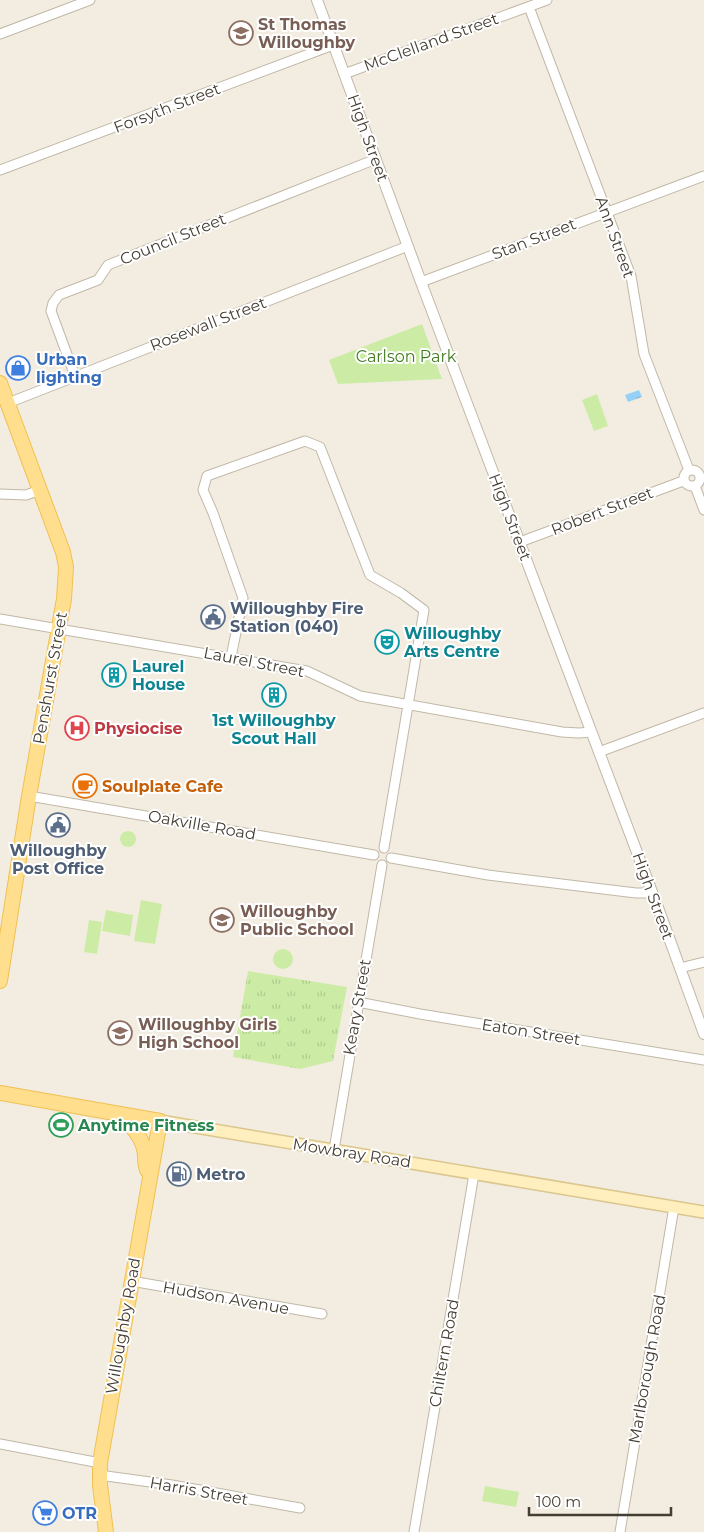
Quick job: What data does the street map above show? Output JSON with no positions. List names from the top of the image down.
{
  "streets": {
    "main road": ["Penshurst Street", "Mowbray Road", "Willoughby Road"],
    "street": [
      "McClelland Street",
      "Forsyth Street",
      "High Street",
      "Ann Street",
      "Council Street",
      "Stan Street",
      "Rosewall Street",
      "Robert Street",
      "Laurel Street",
      "Oakville Road",
      "Keary Street",
      "Eaton Street",
      "Hudson Avenue",
      "Chiltern Road",
      "Marlborough Road",
      "Harris Street"
    ]
  },
  "crossings": [
    ["McClelland Street", "High Street"],
    ["McClelland Street", "Ann Street"],
    ["Forsyth Street", "High Street"],
    ["High Street", "Council Street"],
    ["High Street", "Stan Street"],
    ["High Street", "Rosewall Street"],
    ["High Street", "Robert Street"],
    ["High Street", "Laurel Street"],
    ["Ann Street", "Stan Street"],
    ["Ann Street", "Robert Street"],
    ["Council Street", "Rosewall Street"],
    ["Rosewall Street", "Penshurst Street"],
    ["Laurel Street", "Penshurst Street"],
    ["Penshurst Street", "Oakville Road"],
    ["Oakville Road", "Keary Street"],
    ["Keary Street", "Eaton Street"],
    ["Keary Street", "Mowbray Road"],
    ["Mowbray Road", "Willoughby Road"],
    ["Mowbray Road", "Chiltern Road"],
    ["Mowbray Road", "Marlborough Road"],
    ["Hudson Avenue", "Willoughby Road"],
    ["Willoughby Road", "Harris Street"]
  ],
  "parks": ["Carlson Park"],
  "places": {
    "school or university": ["St Thomas Willoughby", "Willoughby Public School", "Willoughby Girls High School"],
    "shop": ["Urban lighting"],
    "public building": ["Willoughby Fire Station (040)", "Willoughby Post Office"],
    "theatre": ["Willoughby Arts Centre"],
    "building": ["Laurel House", "1st Willoughby Scout Hall"],
    "hospital": ["Physiocise"],
    "cafe": ["Soulplate Cafe"],
    "sports": ["Anytime Fitness"],
    "fuel station": ["Metro"],
    "supermarket": ["OTR"]
  },
  "scale_bar": "100 m"
}
